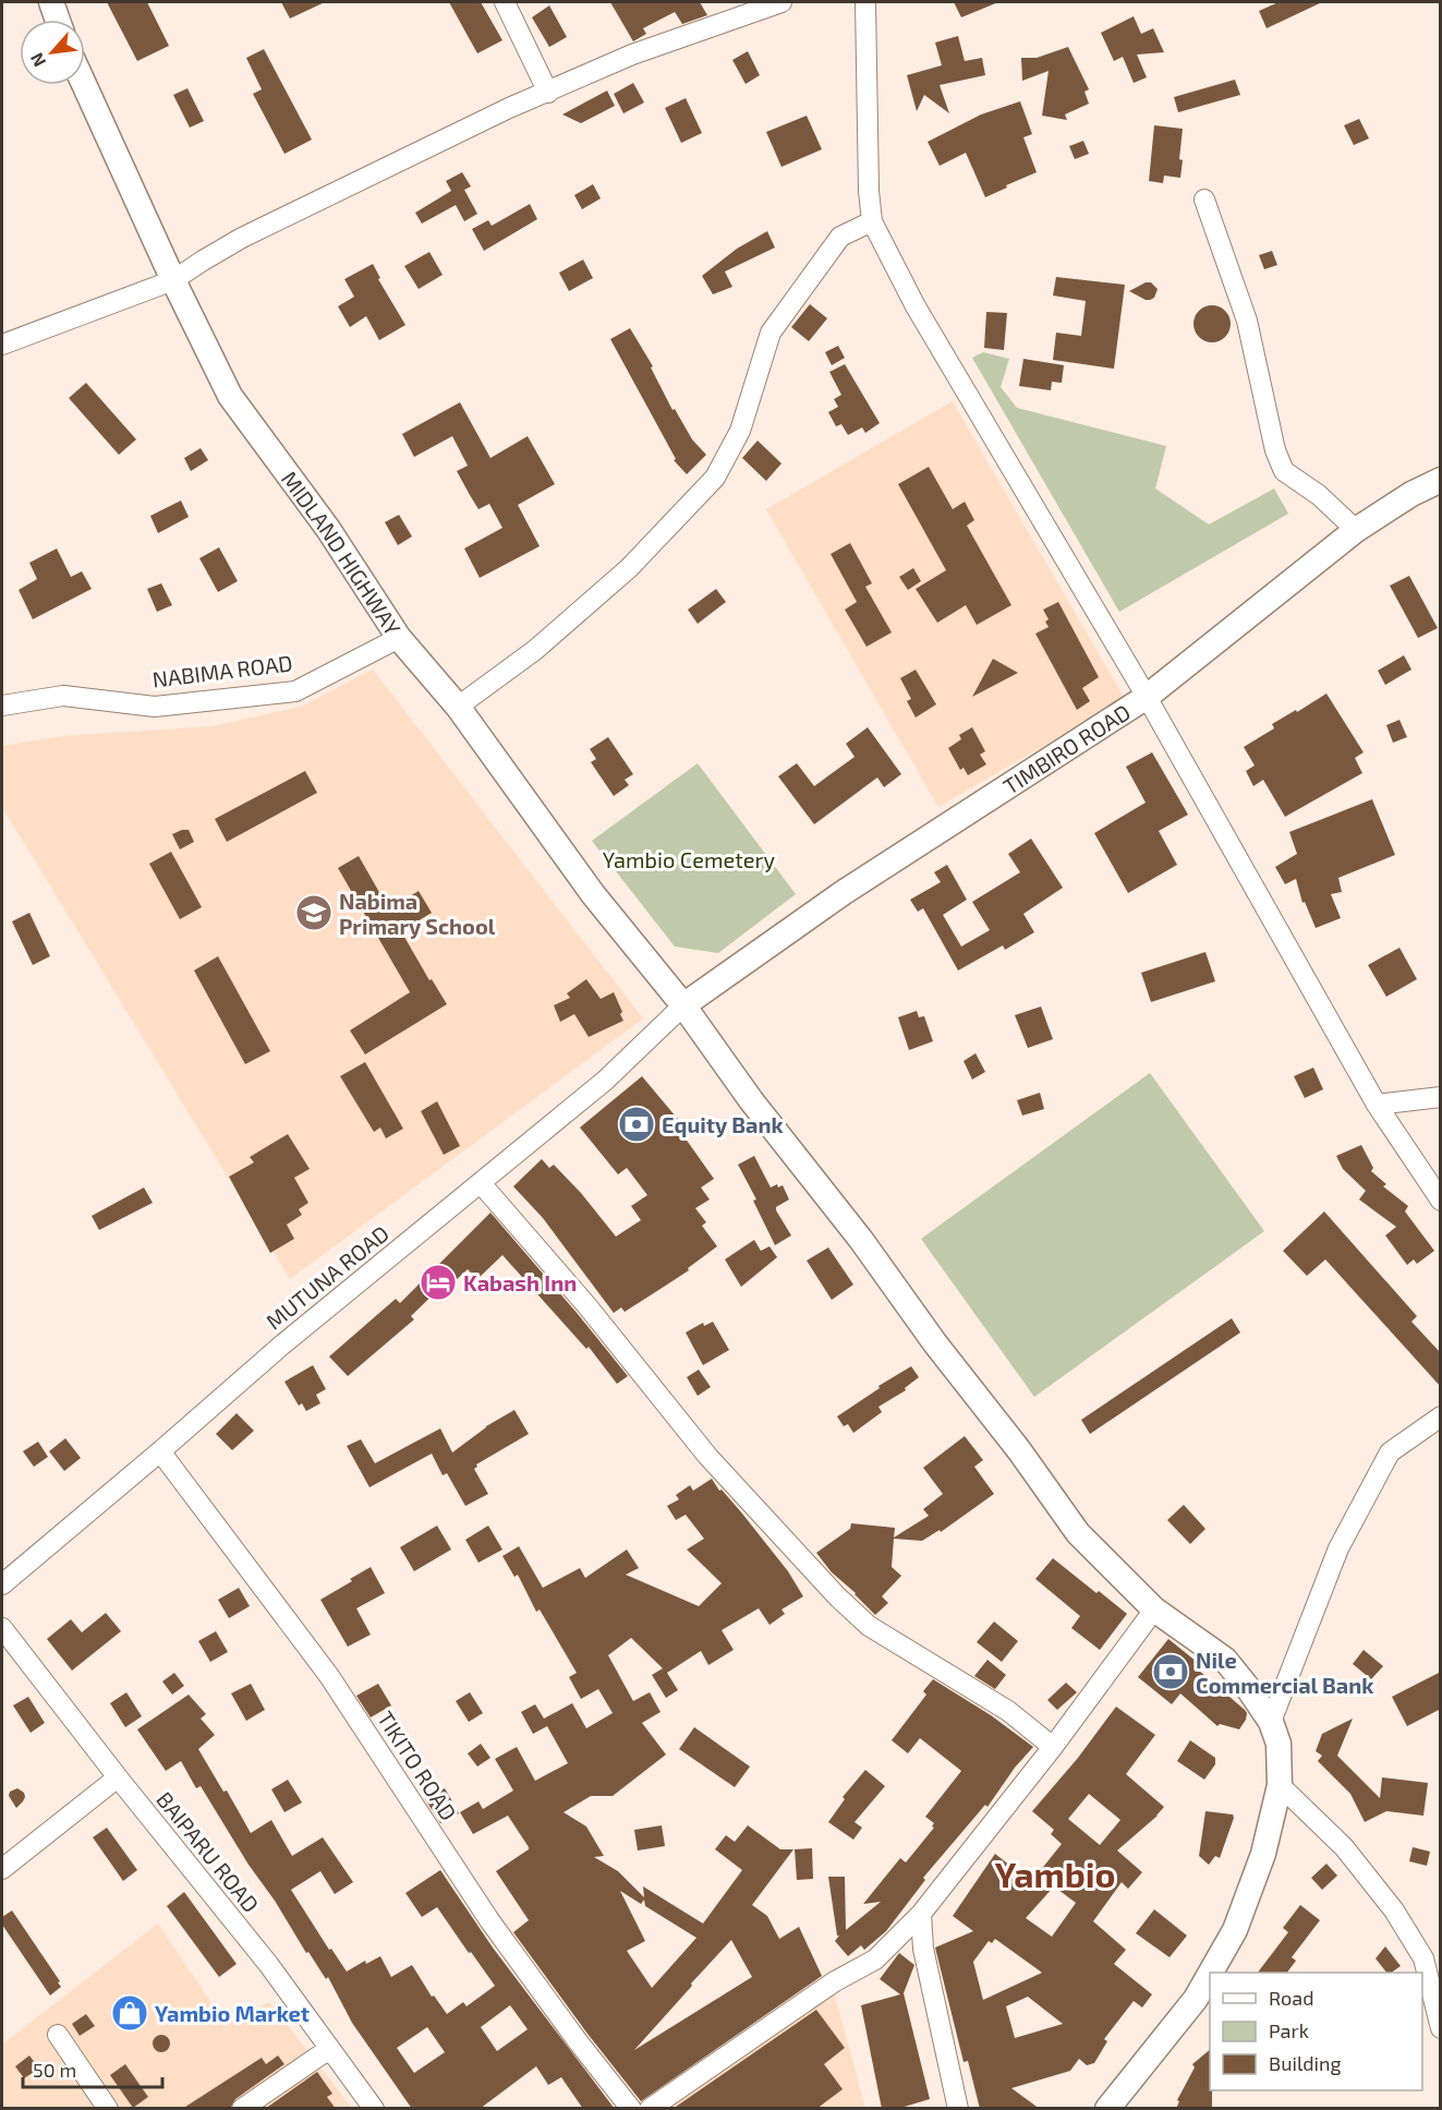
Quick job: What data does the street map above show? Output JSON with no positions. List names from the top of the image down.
{
  "streets": {
    "main road": ["MIDLAND HIGHWAY", "TIMBIRO ROAD"],
    "street": [
      "NABIMA ROAD",
      "MUTUNA ROAD",
      "TIKITO ROAD",
      "BAIPARU ROAD"
    ]
  },
  "crossings": [
    ["MIDLAND HIGHWAY", "NABIMA ROAD"],
    ["MIDLAND HIGHWAY", "TIMBIRO ROAD"],
    ["MIDLAND HIGHWAY", "MUTUNA ROAD"],
    ["TIMBIRO ROAD", "MUTUNA ROAD"],
    ["MUTUNA ROAD", "TIKITO ROAD"]
  ],
  "districts": ["Yambio"],
  "parks": ["Yambio Cemetery"],
  "places": {
    "school or university": ["Nabima Primary School"],
    "bank": ["Equity Bank", "Nile Commercial Bank"],
    "hotel": ["Kabash Inn"],
    "shop": ["Yambio Market"]
  },
  "legend": ["Road", "Park", "Building"],
  "scale_bar": "50 m",
  "north": "bottom left"
}
